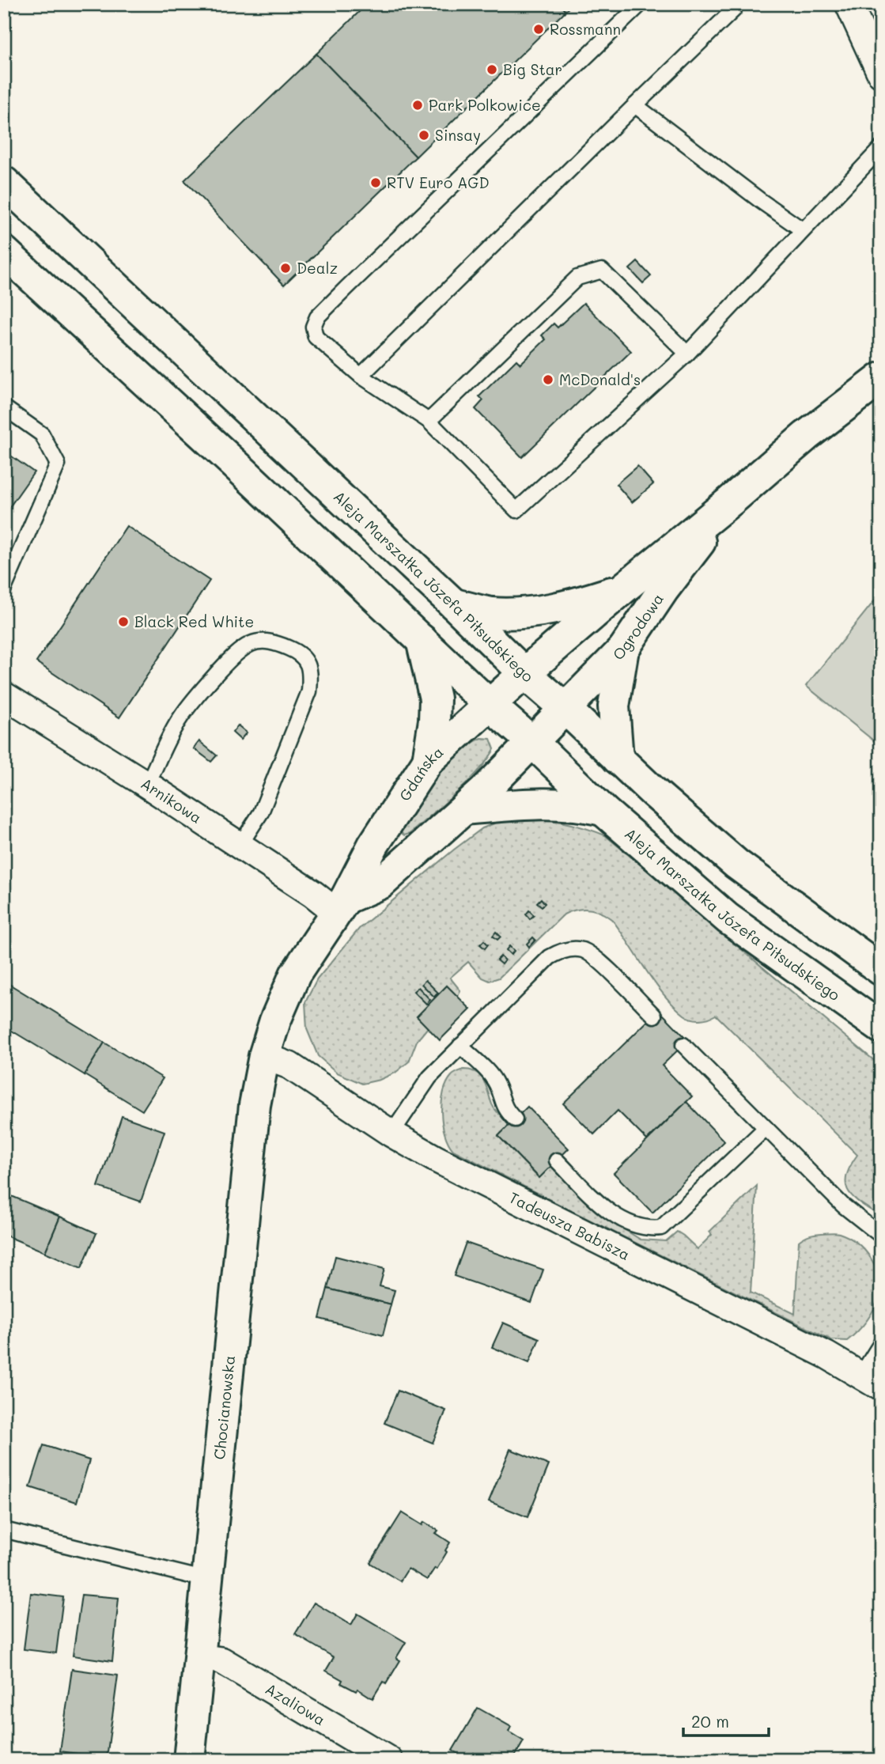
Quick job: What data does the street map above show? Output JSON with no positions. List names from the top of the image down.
{
  "streets": {
    "street": [
      "Aleja Marszałka Józefa Piłsudskiego",
      "Ogrodowa",
      "Gdańska",
      "Arnikowa",
      "Tadeusza Babisza",
      "Chocianowska",
      "Azaliowa"
    ]
  },
  "crossings": [
    ["Aleja Marszałka Józefa Piłsudskiego", "Ogrodowa"],
    ["Aleja Marszałka Józefa Piłsudskiego", "Gdańska"],
    ["Ogrodowa", "Gdańska"],
    ["Gdańska", "Arnikowa"],
    ["Gdańska", "Tadeusza Babisza"],
    ["Gdańska", "Chocianowska"],
    ["Tadeusza Babisza", "Chocianowska"],
    ["Chocianowska", "Azaliowa"]
  ],
  "places": [
    "Rossmann",
    "Big Star",
    "Park Polkowice",
    "Sinsay",
    "RTV Euro AGD",
    "Dealz",
    "McDonald's",
    "Black Red White"
  ],
  "scale_bar": "20 m"
}
